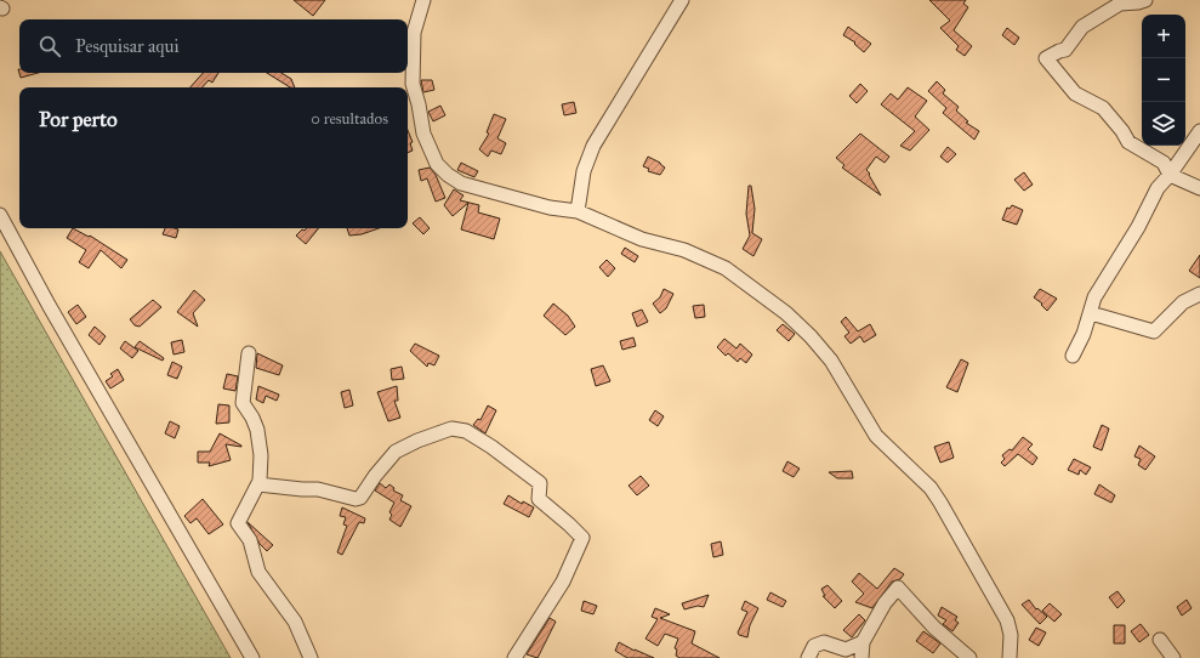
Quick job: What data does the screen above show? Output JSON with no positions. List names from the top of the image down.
{
  "page": {
    "map_buttons": ["+", "−"],
    "search": "Pesquisar aqui",
    "heading": ["Por perto", "0 resultados"]
  }
}
